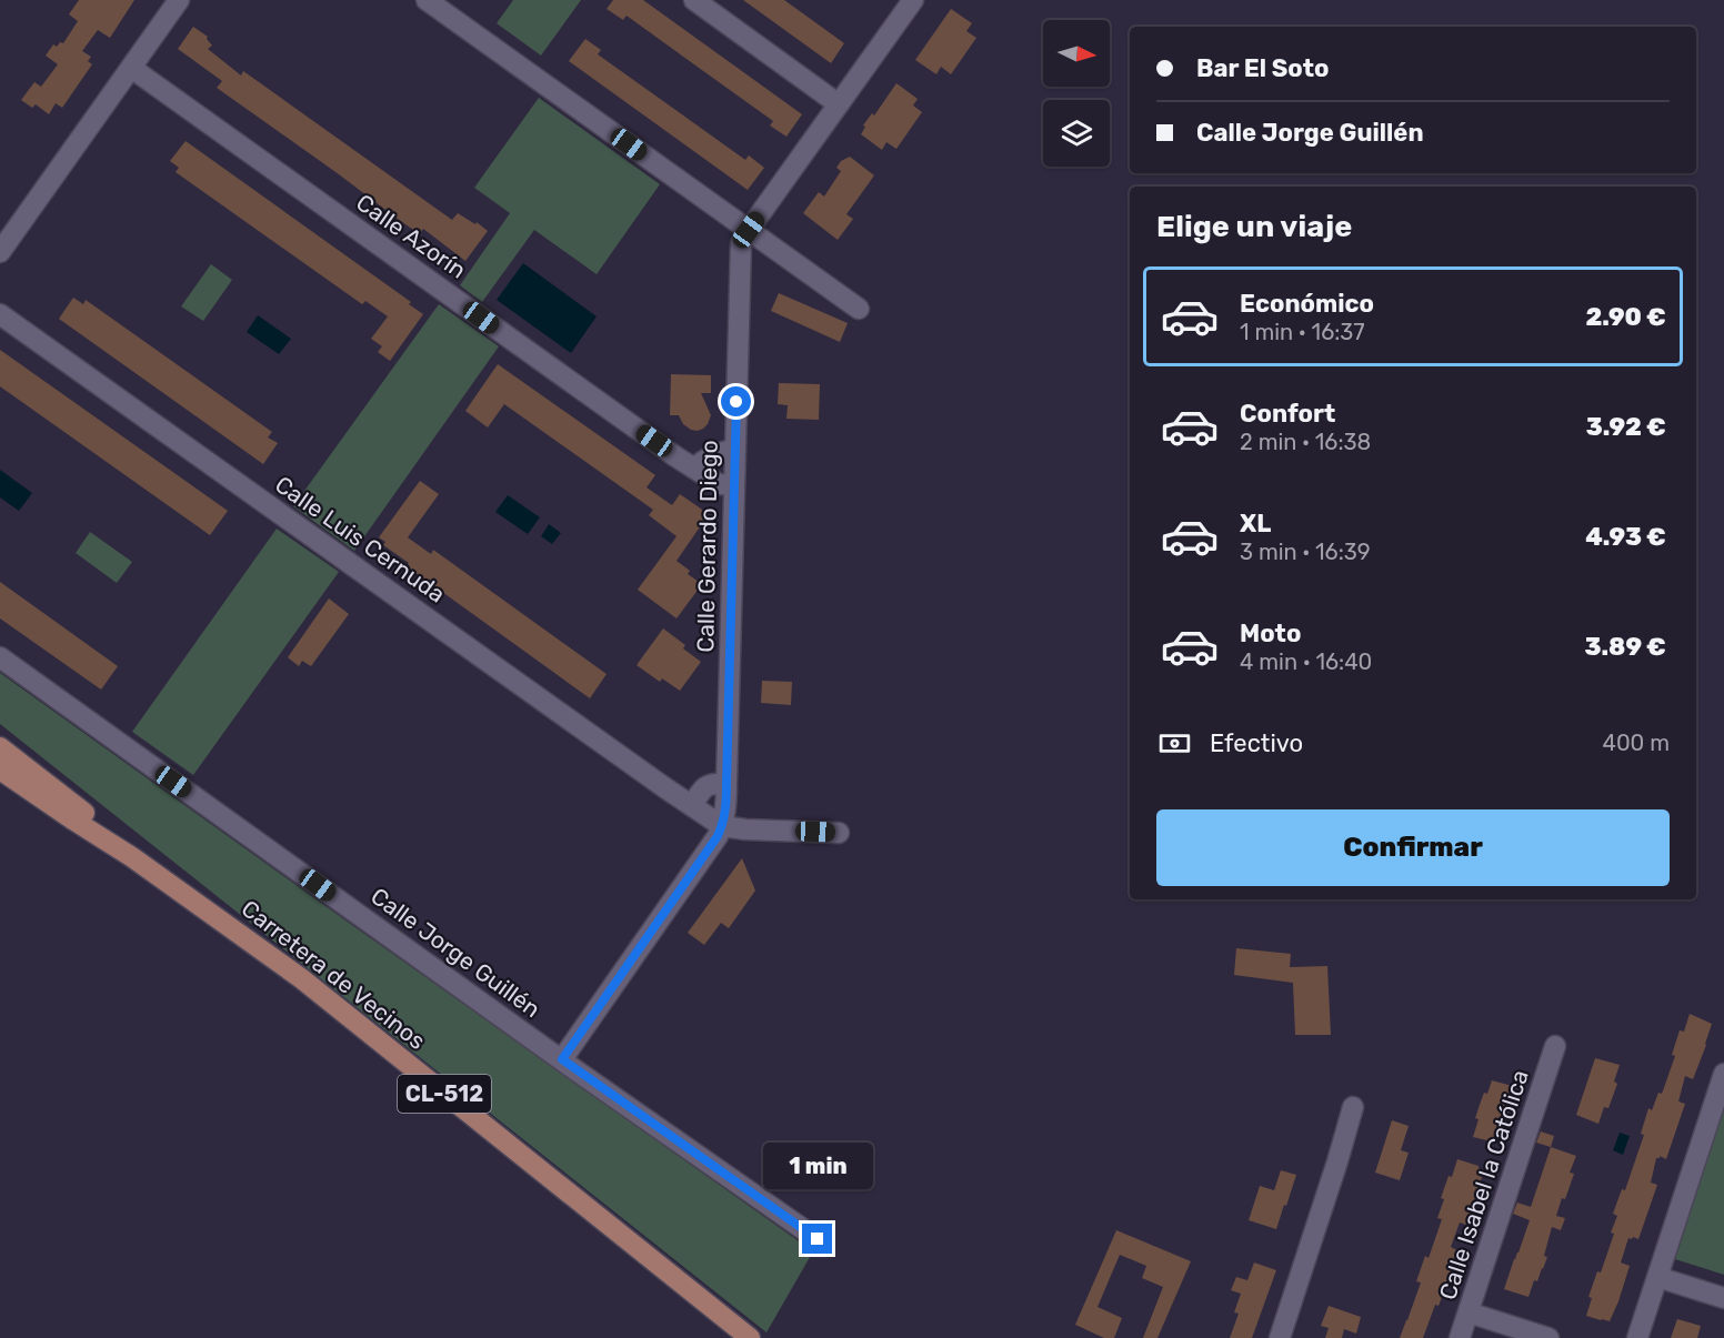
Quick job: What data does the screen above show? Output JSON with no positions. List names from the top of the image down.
{
  "streets": {
    "main road": ["Carretera de Vecinos", "CL-512"],
    "street": [
      "Calle Azorín",
      "Calle Luis Cernuda",
      "Calle Gerardo Diego",
      "Calle Jorge Guillén",
      "Calle Isabel la Católica"
    ]
  },
  "crossings": [
    ["Calle Azorín", "Calle Gerardo Diego"],
    ["Calle Luis Cernuda", "Calle Gerardo Diego"],
    ["Calle Gerardo Diego", "Calle Jorge Guillén"],
    ["Carretera de Vecinos", "CL-512"]
  ],
  "north": "right",
  "page": {
    "banner": ["Bar El Soto", "Calle Jorge Guillén"],
    "heading": "Elige un viaje",
    "list": [
      {
        "name": "Económico",
        "note": "1 min · 16:37",
        "value": "2.90 €"
      },
      {
        "name": "Confort",
        "note": "2 min · 16:38",
        "value": "3.92 €"
      },
      {
        "name": "XL",
        "note": "3 min · 16:39",
        "value": "4.93 €"
      },
      {
        "name": "Moto",
        "note": "4 min · 16:40",
        "value": "3.89 €"
      }
    ],
    "pay": ["Efectivo", "400 m"],
    "buttons": "Confirmar",
    "bubble": "1 min"
  }
}
